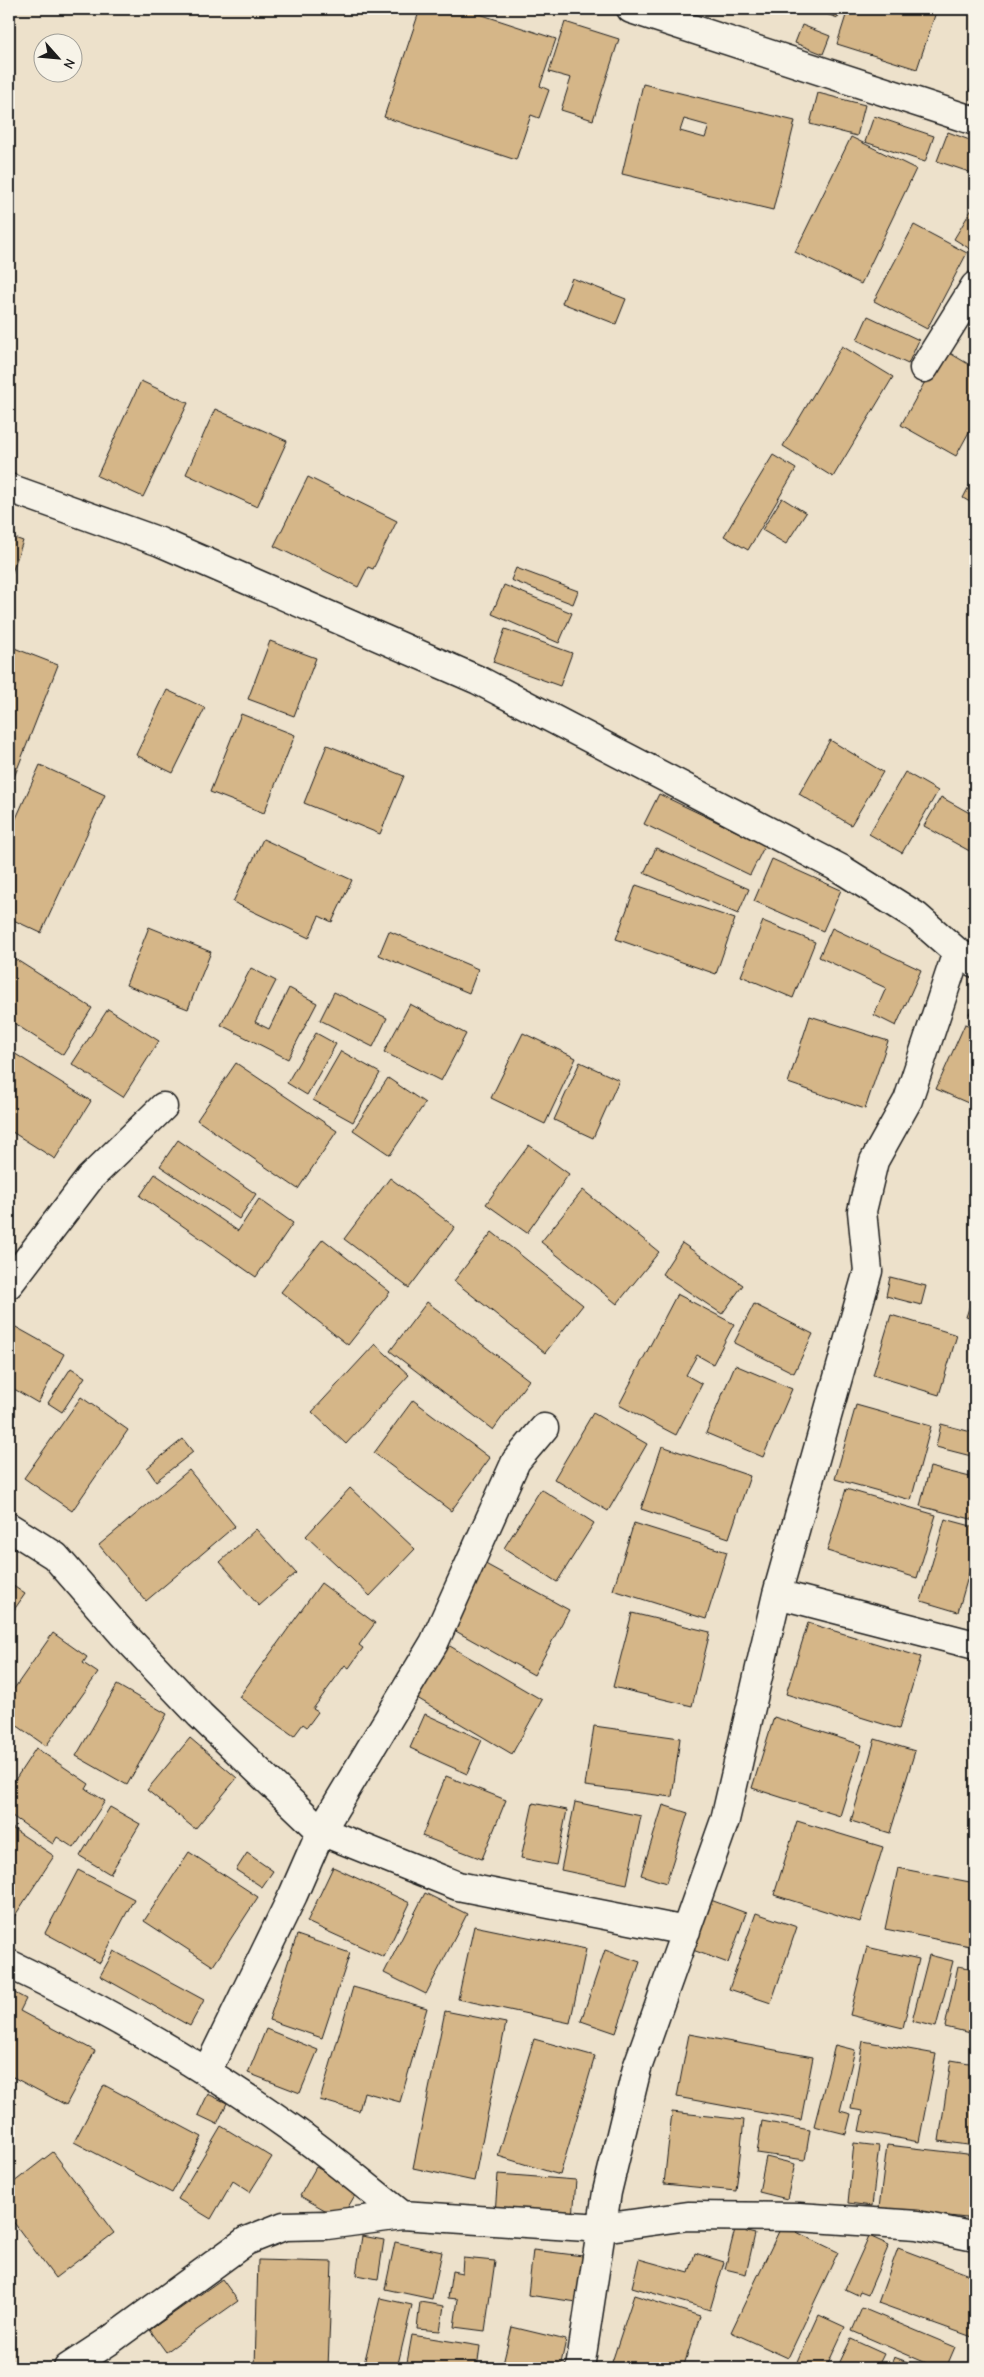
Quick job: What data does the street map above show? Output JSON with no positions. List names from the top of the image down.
{
  "north": "bottom right"
}
